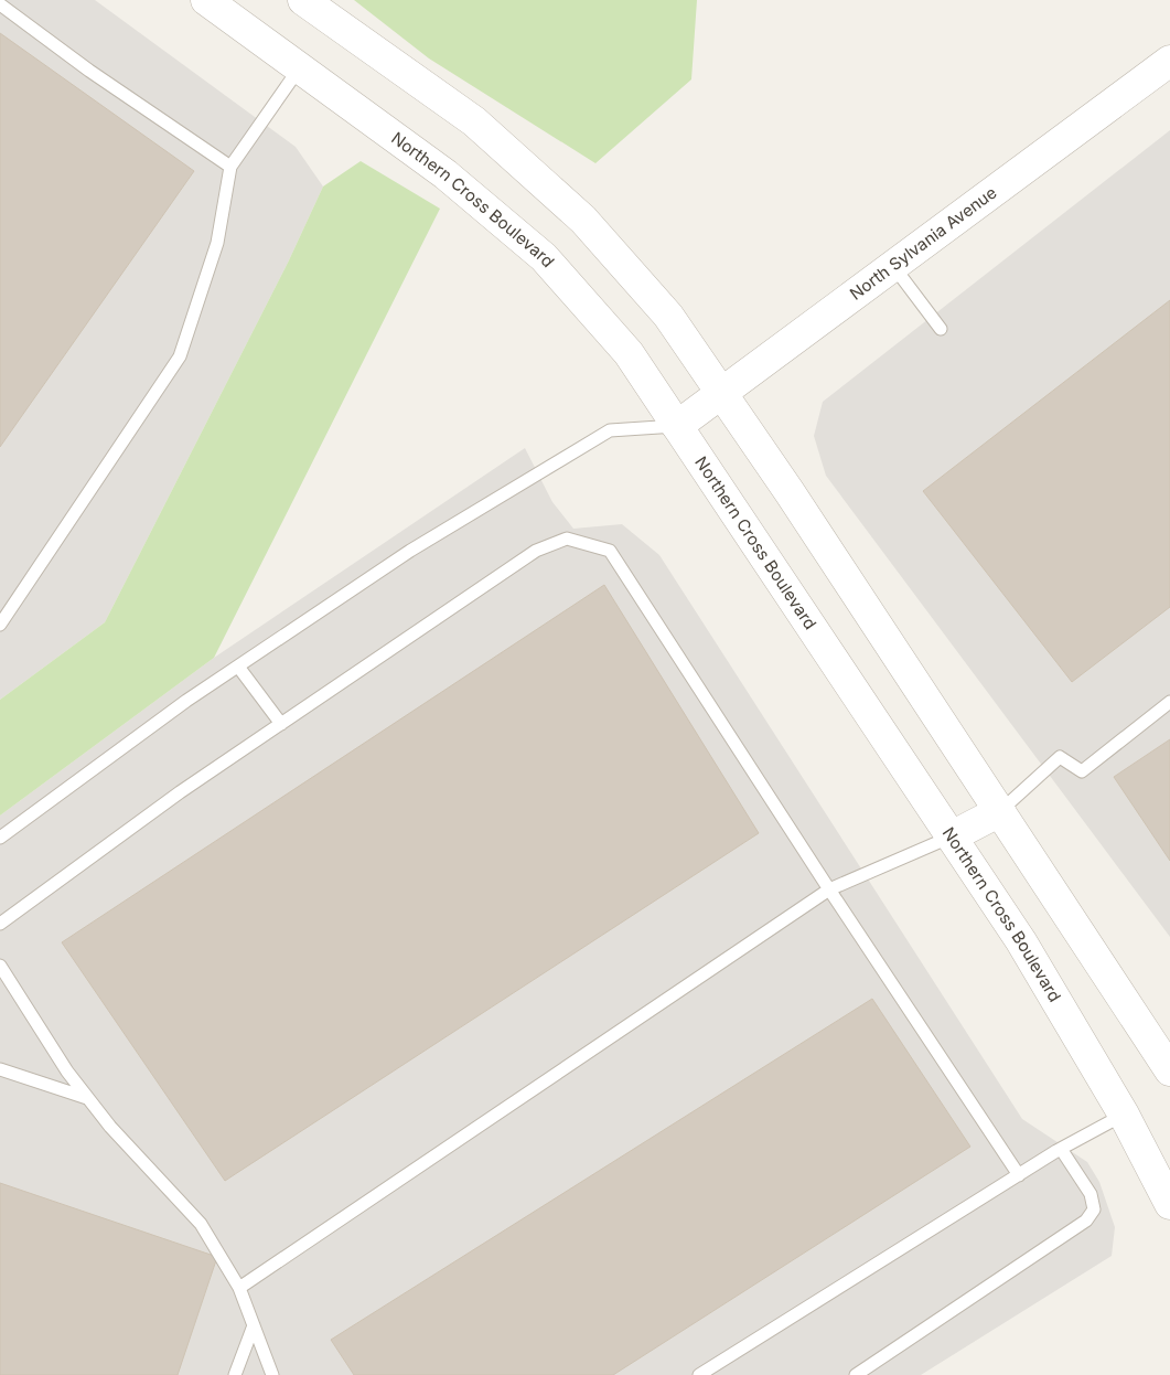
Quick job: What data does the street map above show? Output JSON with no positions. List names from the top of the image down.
{
  "streets": {
    "street": ["Northern Cross Boulevard", "North Sylvania Avenue"]
  },
  "crossings": [
    ["Northern Cross Boulevard", "North Sylvania Avenue"]
  ]
}
